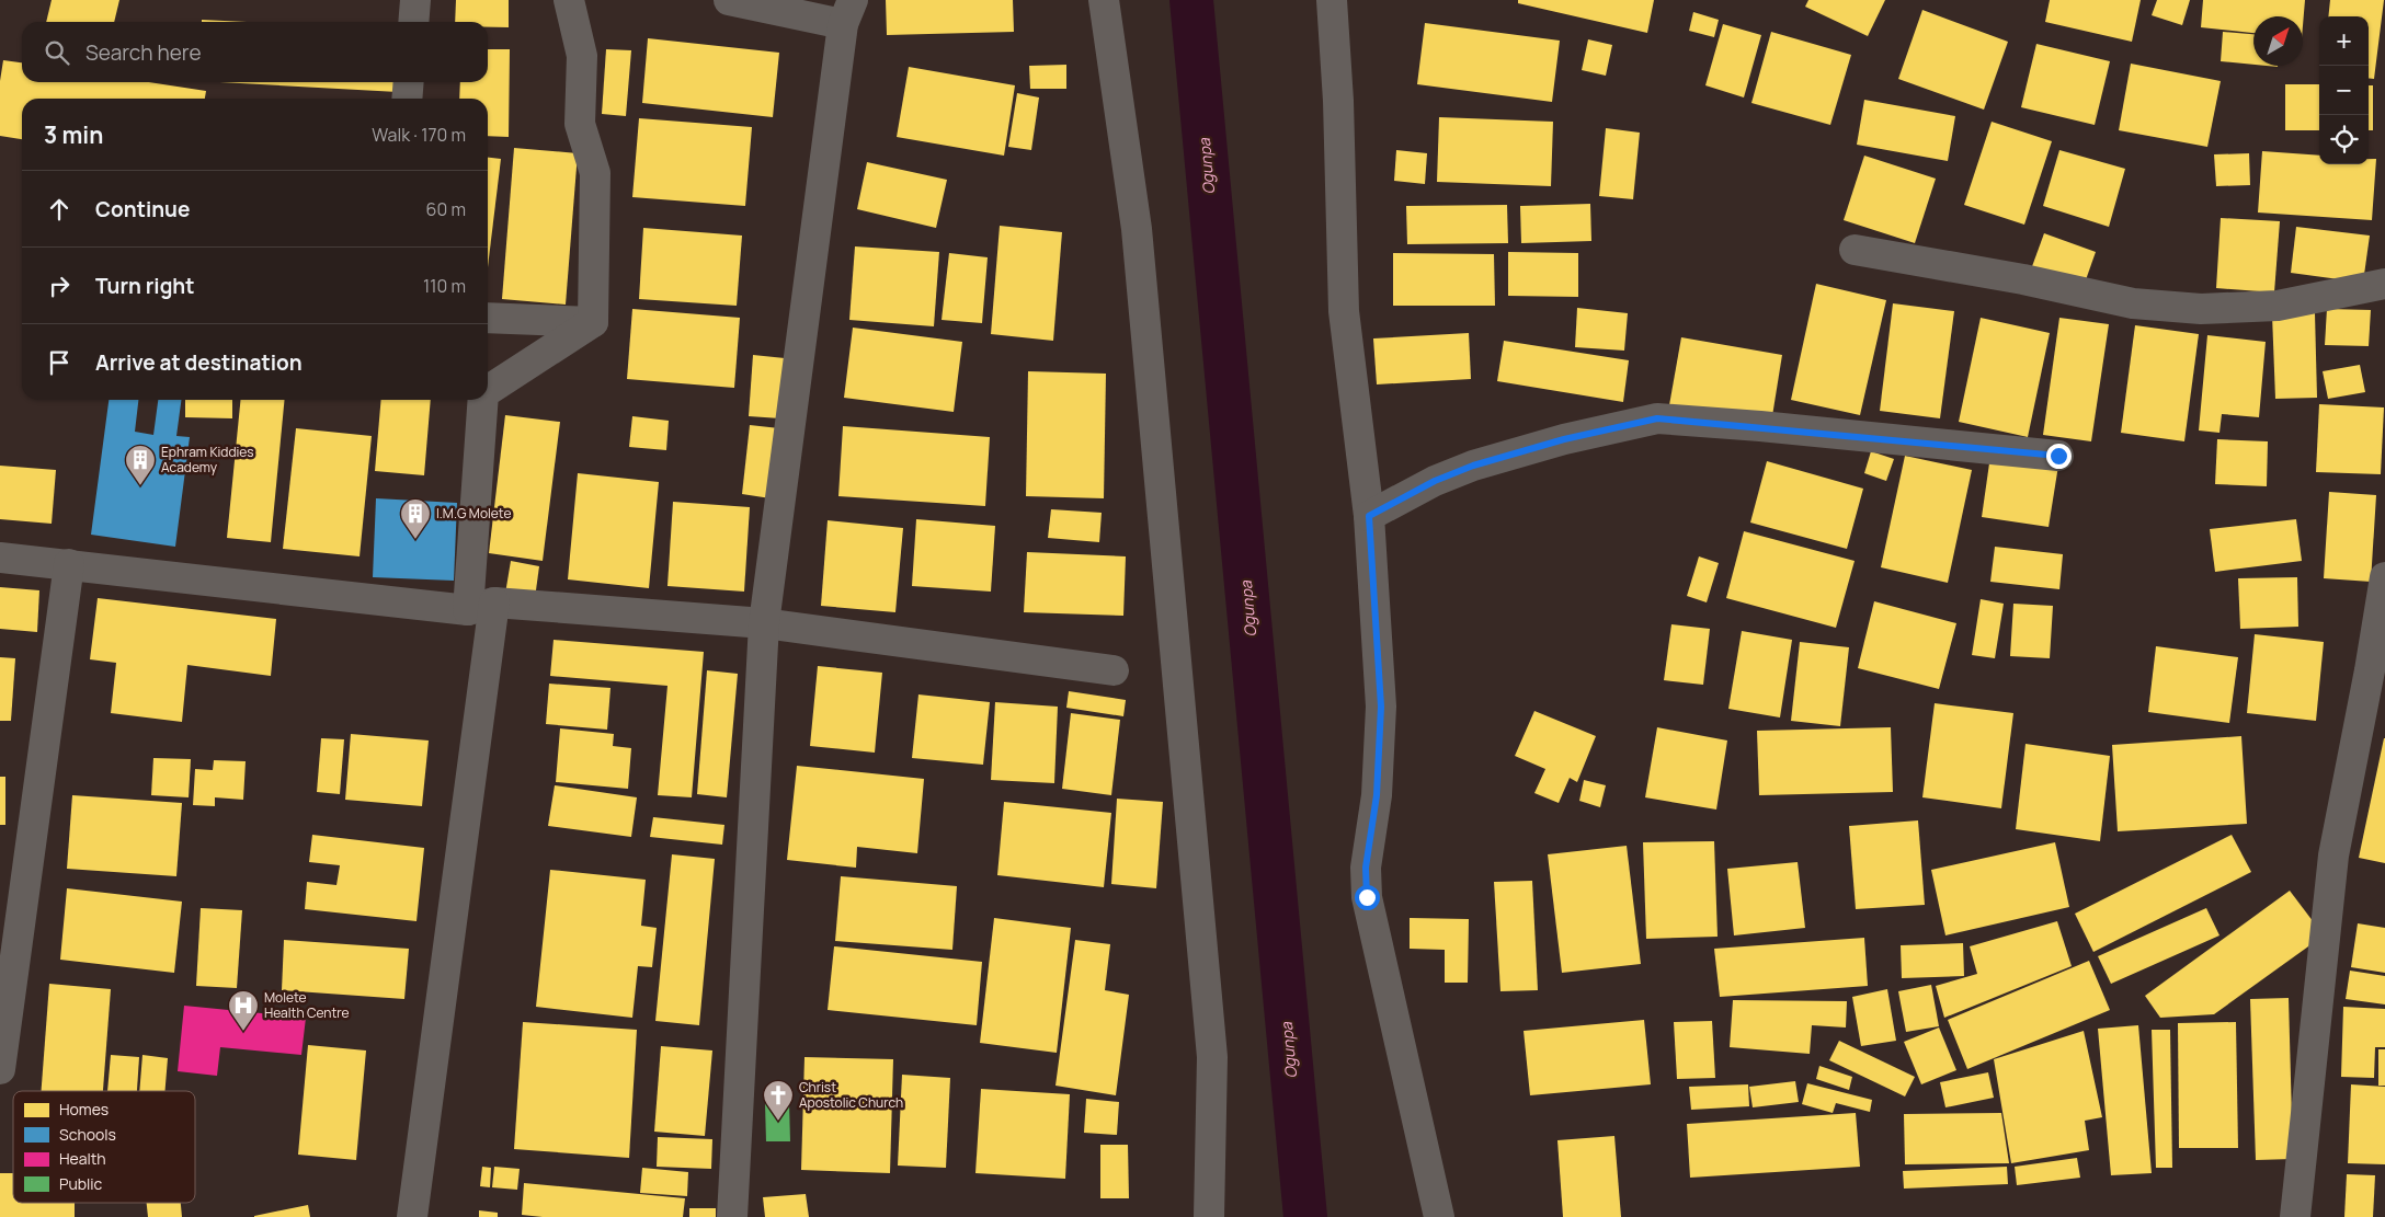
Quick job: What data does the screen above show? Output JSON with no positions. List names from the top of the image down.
{
  "water": ["Ogunpa"],
  "places": {
    "building": ["Ephram Kiddies Academy", "I.M.G Molete"],
    "hospital": ["Molete Health Centre"],
    "church": ["Christ Apostolic Church"]
  },
  "legend": [
    "Homes",
    "Schools",
    "Health",
    "Public"
  ],
  "north": "top right",
  "page": {
    "map_buttons": ["+", "−"],
    "search": "Search here",
    "heading": ["3 min", "Walk · 170 m"],
    "list": [
      ["Continue", "60 m"],
      ["Turn right", "110 m"],
      "Arrive at destination"
    ]
  }
}
